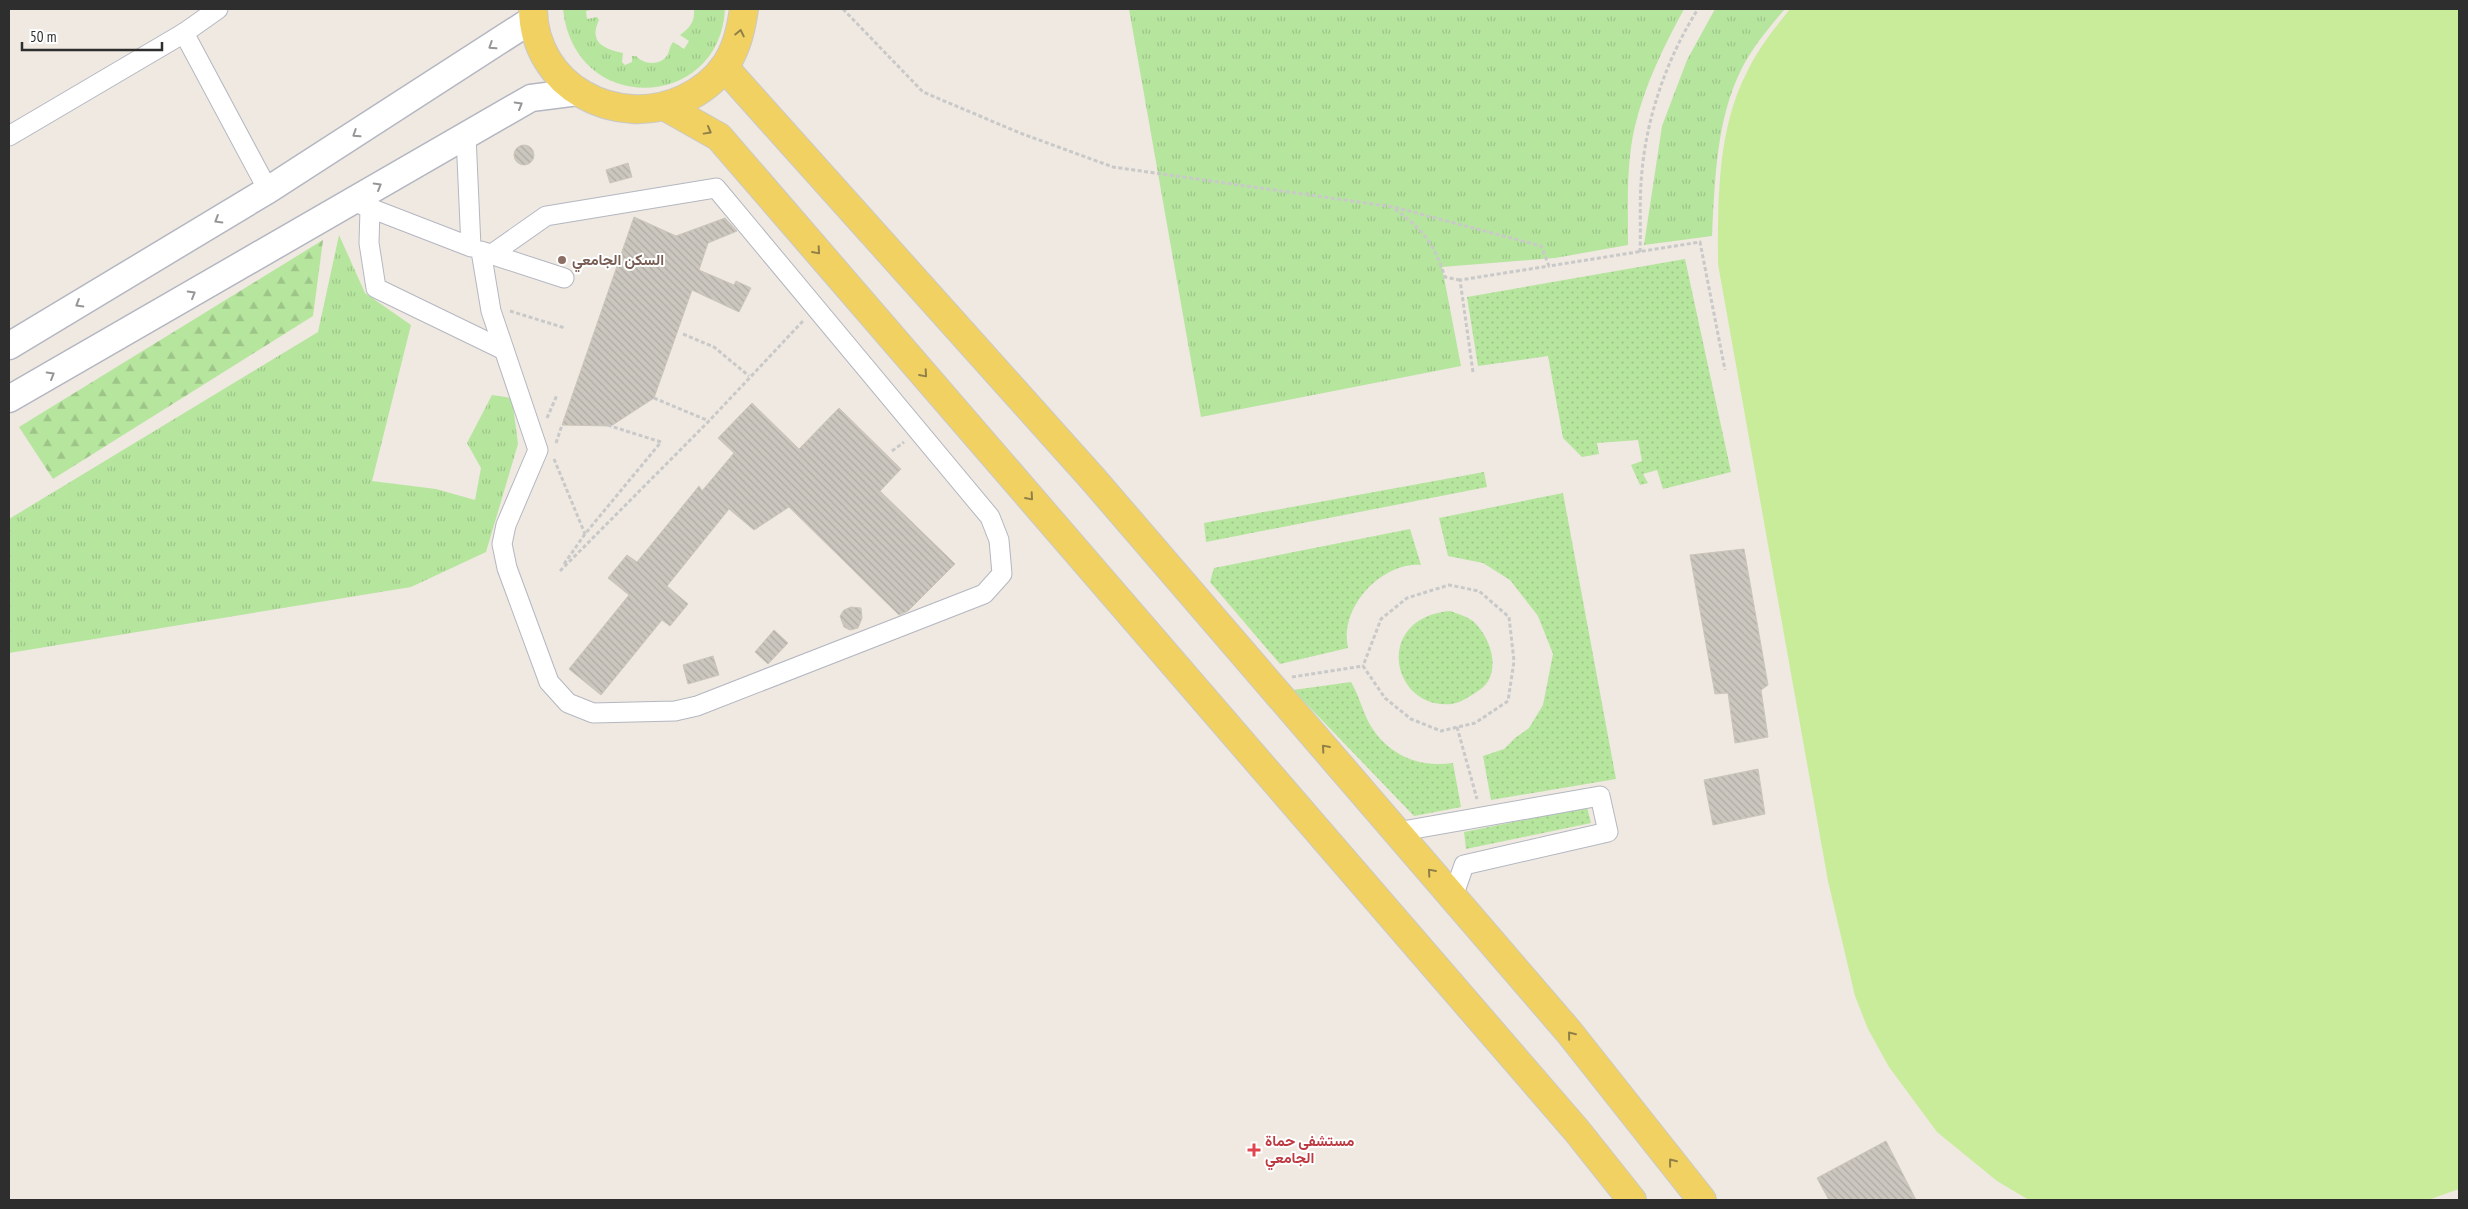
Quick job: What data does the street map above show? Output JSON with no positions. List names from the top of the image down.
{
  "places": {
    "other": ["السكن الجامعي"],
    "health": ["مستشفى حماة الجامعي"]
  },
  "scale_bar": "50 m"
}
